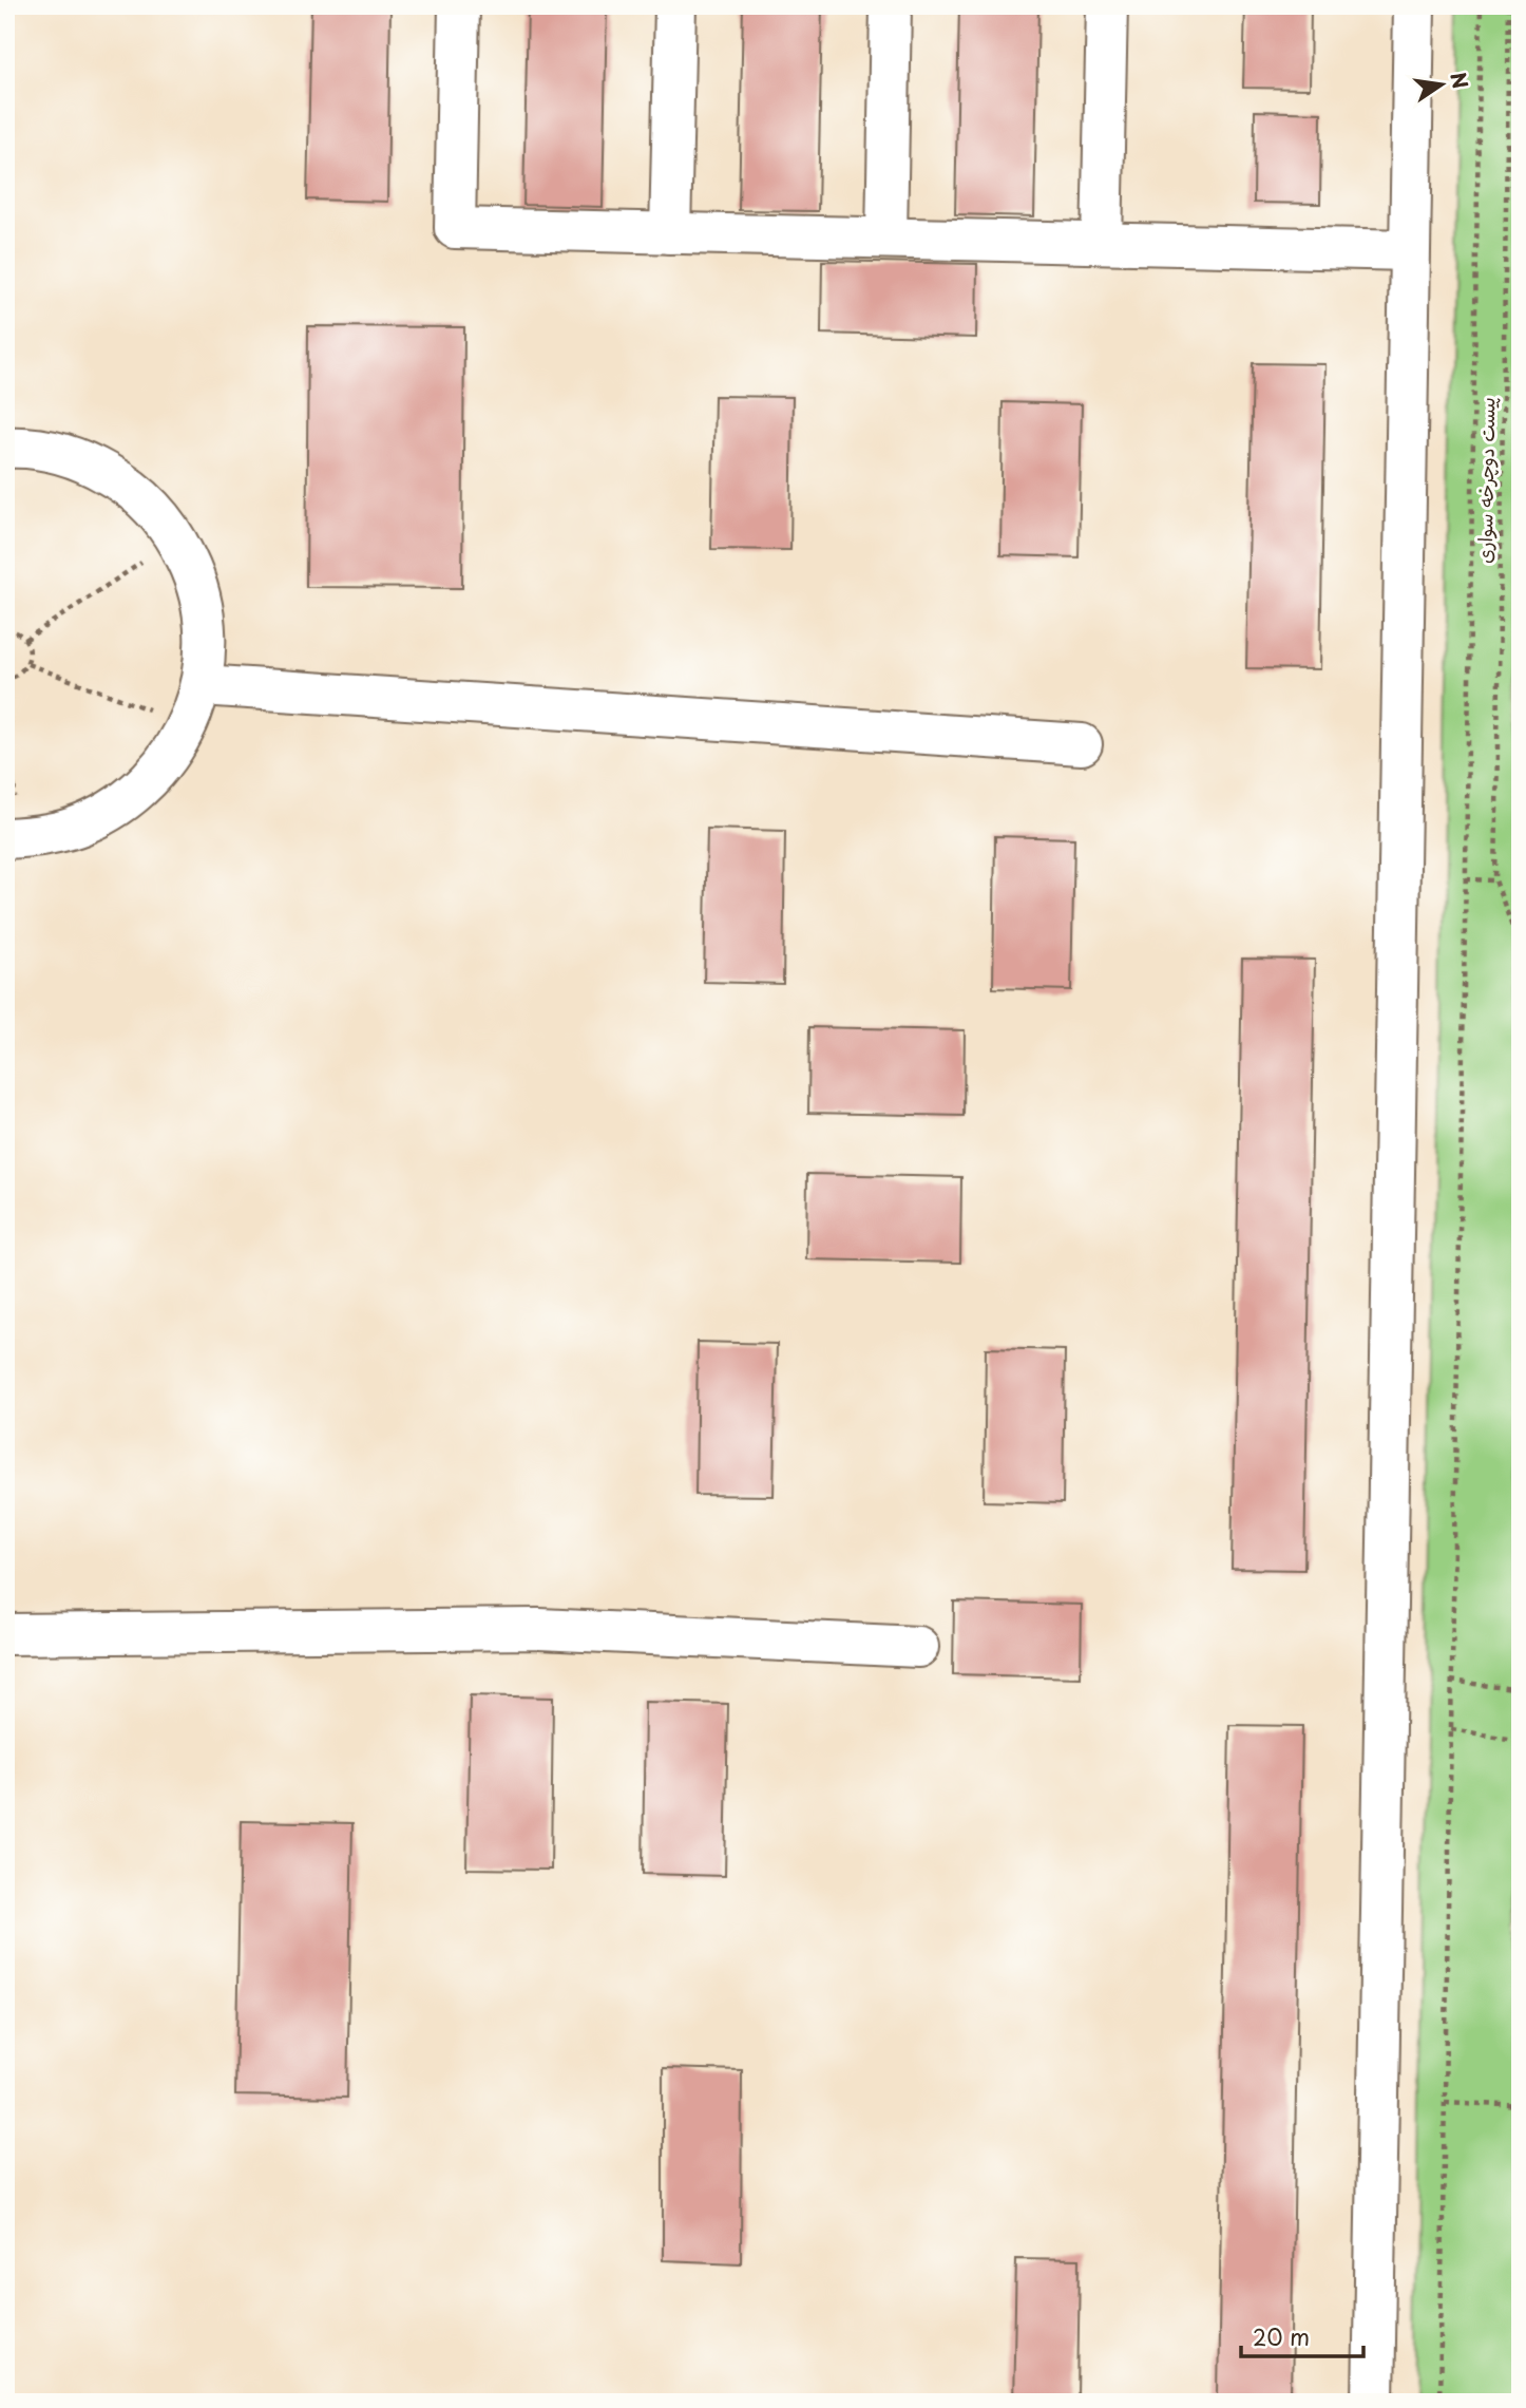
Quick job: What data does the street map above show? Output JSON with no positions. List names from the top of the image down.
{
  "streets": {
    "path": ["پیست دوچرخه سواری"]
  },
  "scale_bar": "20 m",
  "north": "right"
}
